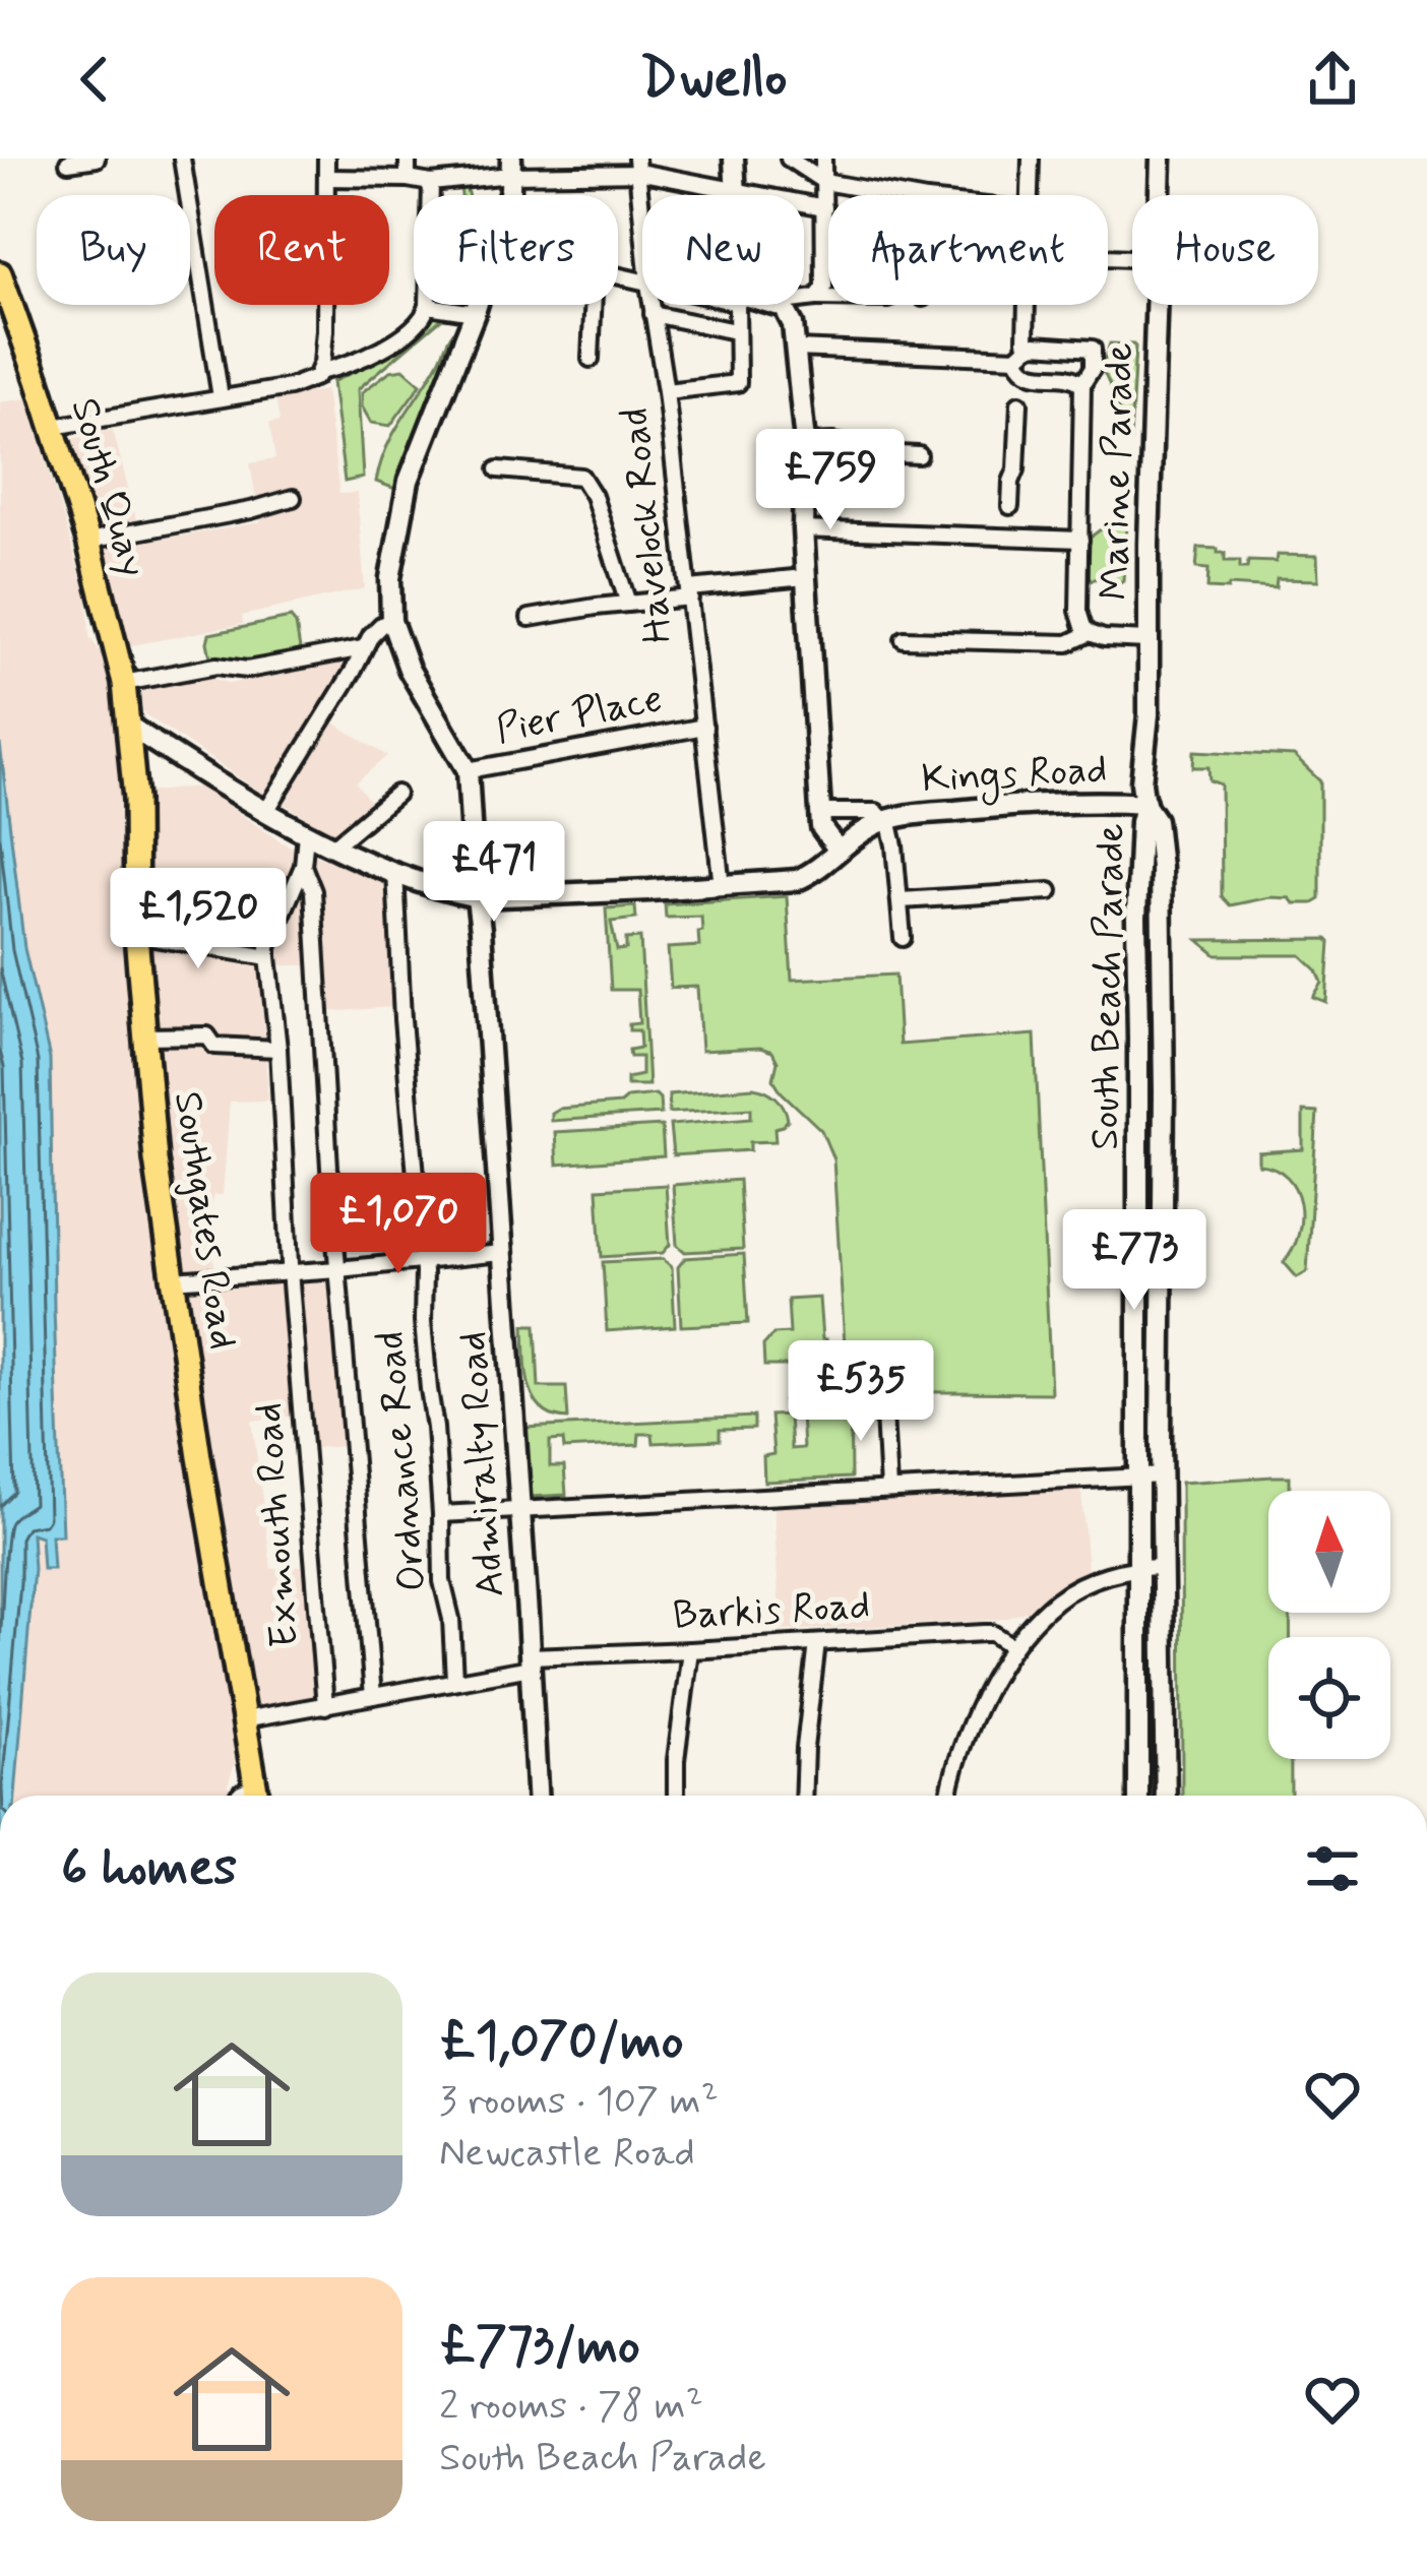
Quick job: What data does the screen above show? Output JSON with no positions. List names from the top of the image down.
{
  "streets": {
    "main road": ["South Quay", "Southgates Road"],
    "street": [
      "Marine Parade",
      "Havelock Road",
      "Pier Place",
      "Kings Road",
      "South Beach Parade",
      "Ordnance Road",
      "Admiralty Road",
      "Exmouth Road",
      "Barkis Road"
    ]
  },
  "crossings": [
    ["Marine Parade", "Kings Road"],
    ["Marine Parade", "South Beach Parade"],
    ["South Quay", "Southgates Road"],
    ["Havelock Road", "Pier Place"],
    ["Pier Place", "Admiralty Road"],
    ["Kings Road", "South Beach Parade"],
    ["Southgates Road", "Barkis Road"],
    ["Ordnance Road", "Barkis Road"],
    ["Admiralty Road", "Barkis Road"],
    ["Exmouth Road", "Barkis Road"]
  ],
  "north": "top",
  "page": {
    "header": "Dwello",
    "chip": [
      "Buy",
      "Rent",
      "Filters",
      "New",
      "Apartment",
      "House"
    ],
    "price": [
      "£759",
      "£471",
      "£1,520",
      "£1,070",
      "£773",
      "£535"
    ],
    "heading": "6 homes",
    "list": [
      {
        "name": "£1,070/mo",
        "note": "3 rooms · 107 m² · Newcastle Road"
      },
      {
        "name": "£773/mo",
        "note": "2 rooms · 78 m² · South Beach Parade"
      }
    ]
  }
}
